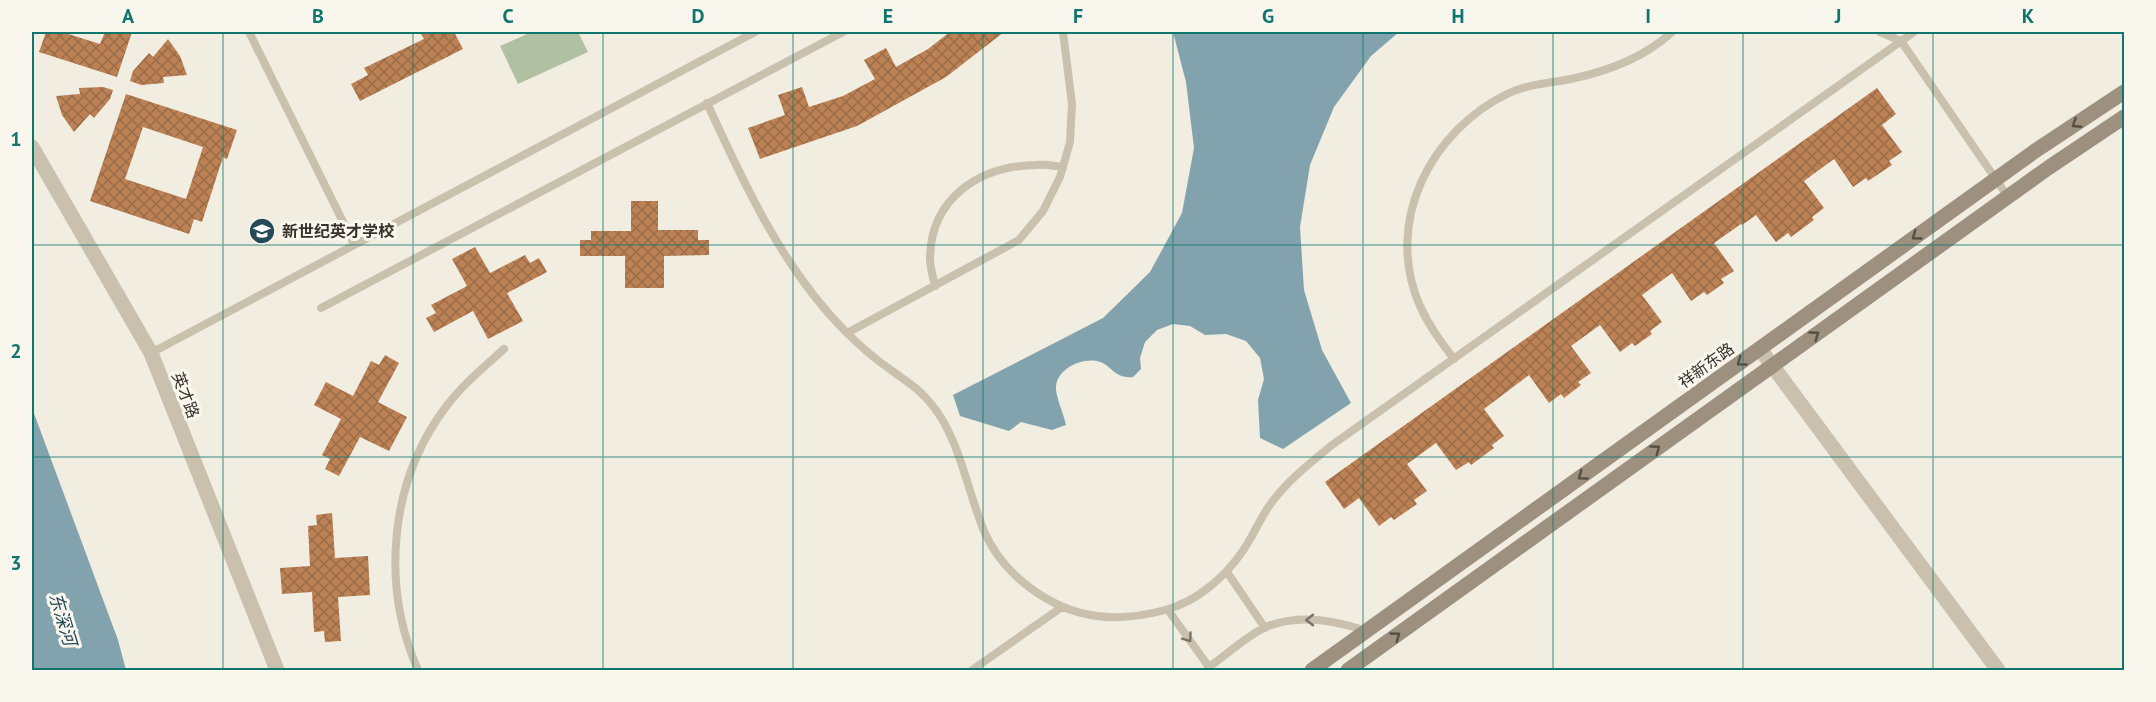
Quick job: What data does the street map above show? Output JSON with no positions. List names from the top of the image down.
{
  "streets": {
    "street": ["祥新东路", "英才路"]
  },
  "water": ["东深河"],
  "places": {
    "school or university": ["新世纪英才学校"]
  },
  "grid": {
    "columns": [
      "A",
      "B",
      "C",
      "D",
      "E",
      "F",
      "G",
      "H",
      "I",
      "J",
      "K"
    ],
    "rows": ["1", "2", "3"]
  }
}
